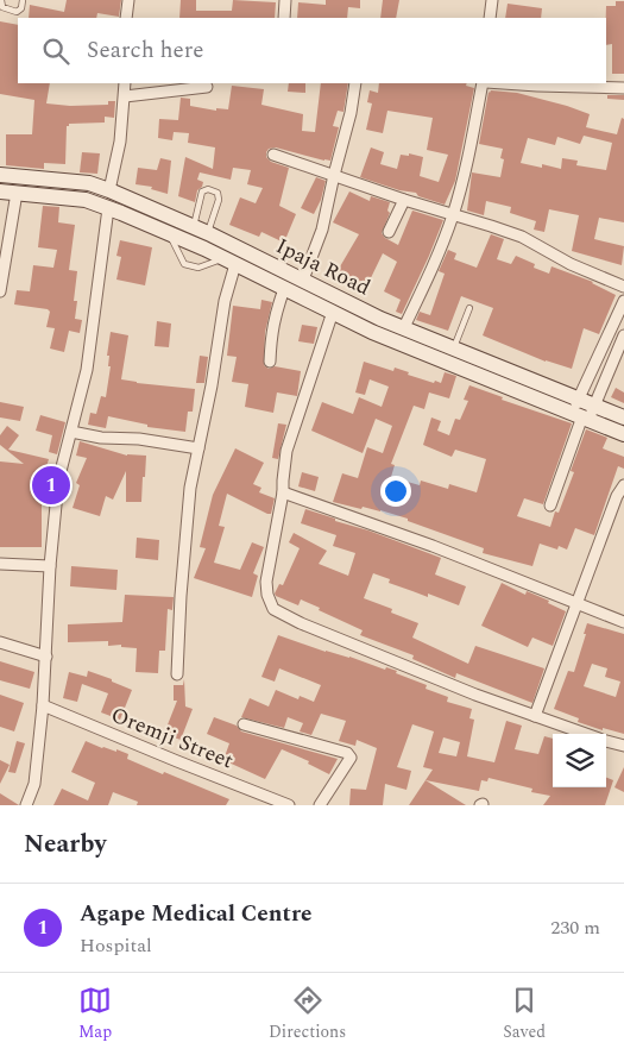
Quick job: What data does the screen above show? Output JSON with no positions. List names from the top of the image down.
{
  "streets": {
    "main road": ["Ipaja Road"],
    "street": ["Oremji Street"]
  },
  "page": {
    "search": "Search here",
    "pins": "1",
    "heading": "Nearby",
    "list": [
      {
        "mark": "1",
        "name": "Agape Medical Centre",
        "note": "Hospital",
        "value": "230 m"
      }
    ],
    "nav": ["Map", "Directions", "Saved"]
  }
}
